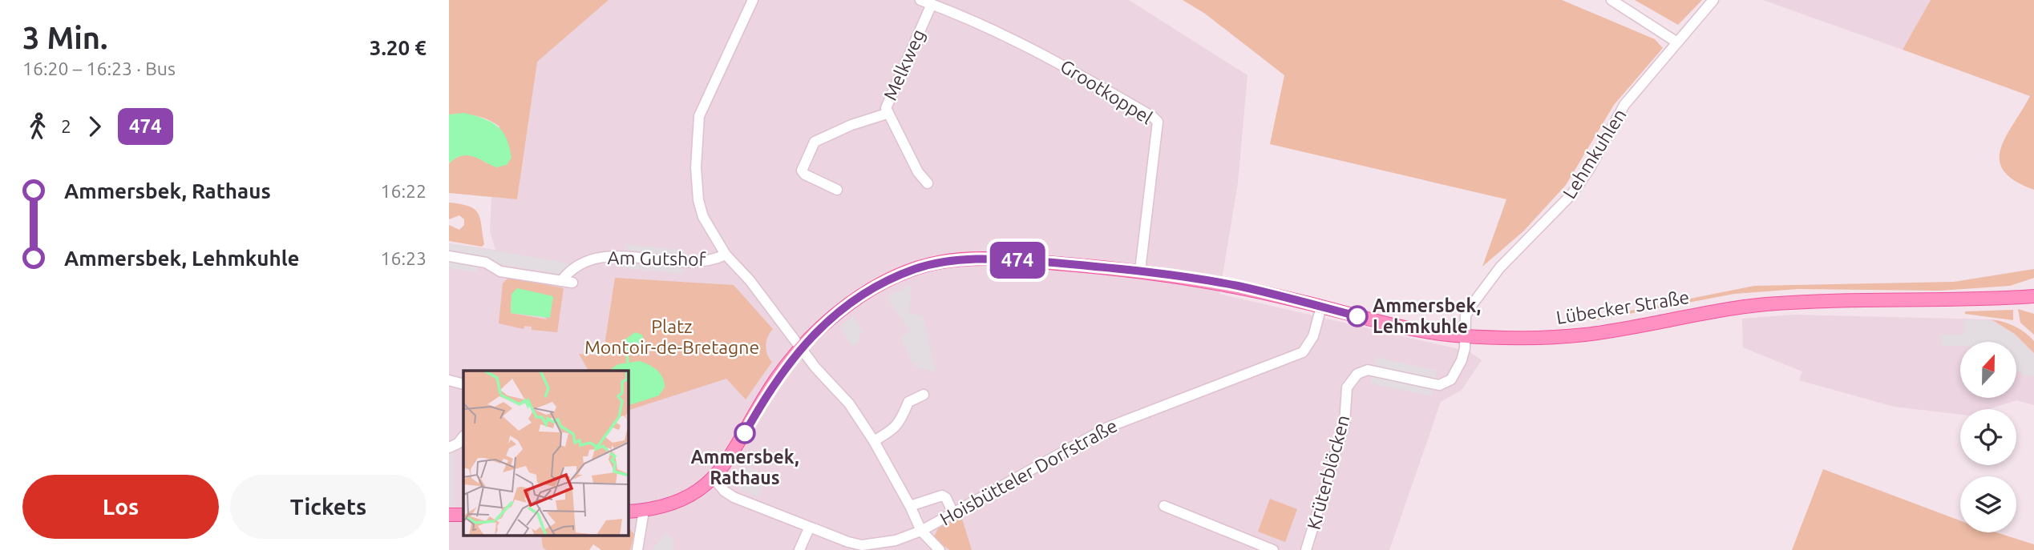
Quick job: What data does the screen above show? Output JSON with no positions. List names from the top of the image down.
{
  "streets": {
    "main road": ["Lübecker Straße"],
    "street": [
      "Melkweg",
      "Grootkoppel",
      "Lehmkuhlen",
      "Am Gutshof",
      "Hoisbütteler Dorfstraße",
      "Krüterblöcken"
    ]
  },
  "crossings": [
    ["Melkweg", "Grootkoppel"],
    ["Grootkoppel", "Lübecker Straße"],
    ["Lehmkuhlen", "Lübecker Straße"],
    ["Lehmkuhlen", "Krüterblöcken"],
    ["Lübecker Straße", "Hoisbütteler Dorfstraße"],
    ["Lübecker Straße", "Krüterblöcken"]
  ],
  "parks": ["Platz Montoir-de-Bretagne"],
  "places": ["Ammersbek, Lehmkuhle", "Ammersbek, Rathaus"],
  "lines": ["bus line 474"],
  "north": "top",
  "page": {
    "heading": ["3 Min.", "16:20 – 16:23 · Bus", "3.20 €"],
    "on_map": "474",
    "legs": ["2", "474"],
    "list": [
      {
        "name": "Ammersbek, Rathaus",
        "value": "16:22"
      },
      {
        "name": "Ammersbek, Lehmkuhle",
        "value": "16:23"
      }
    ],
    "buttons": ["Los", "Tickets"]
  }
}
